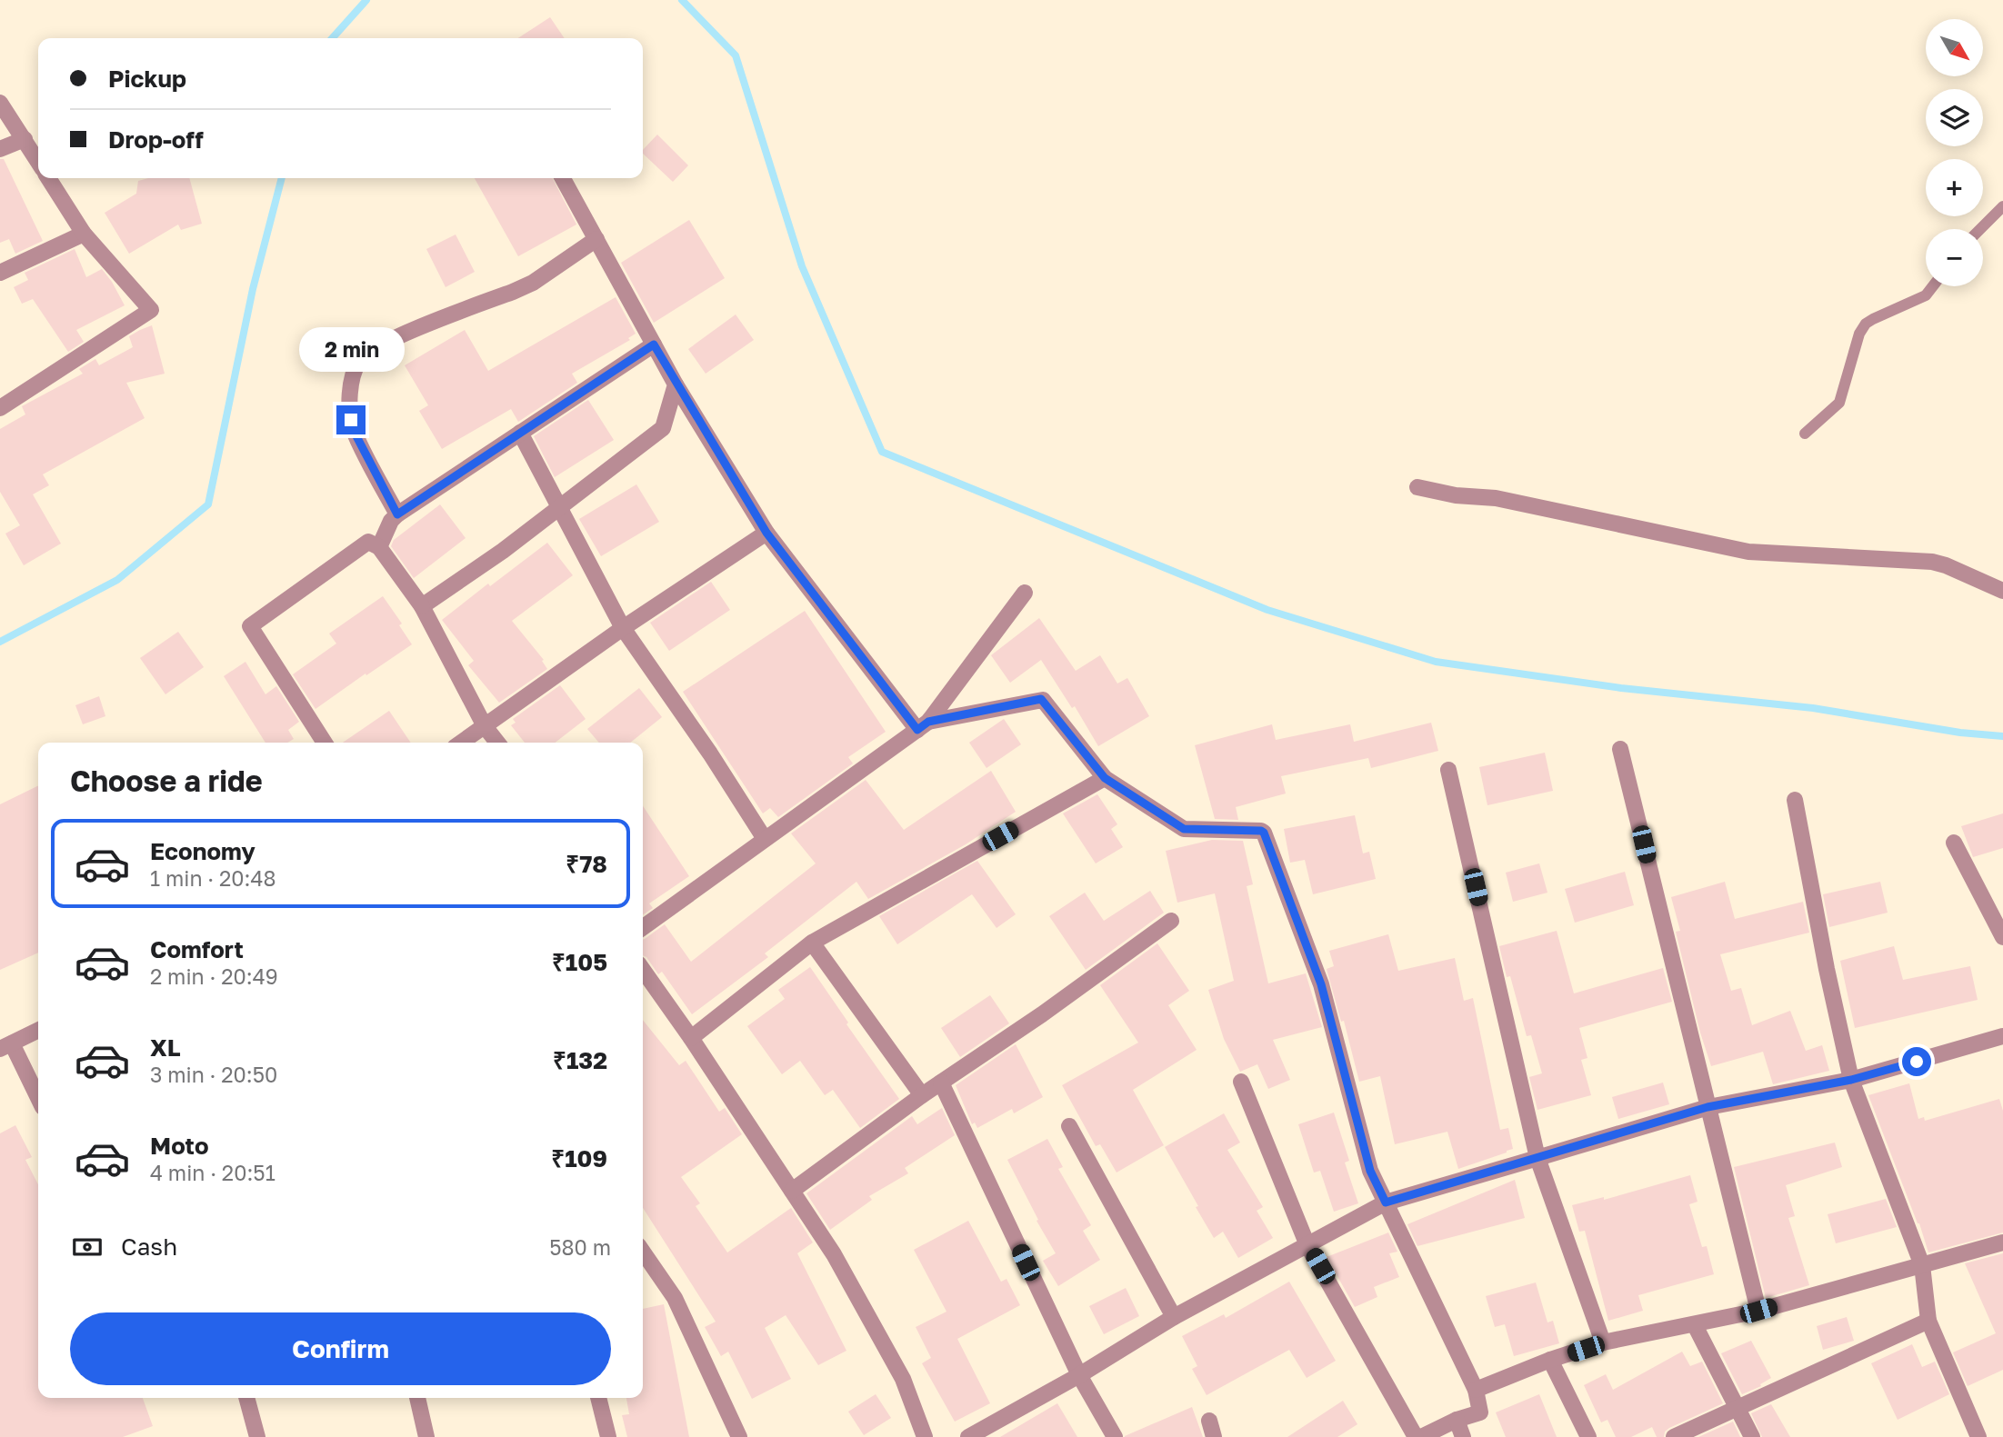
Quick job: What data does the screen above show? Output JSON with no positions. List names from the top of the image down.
{
  "north": "bottom right",
  "page": {
    "map_buttons": ["+", "−"],
    "banner": ["Pickup", "Drop-off"],
    "bubble": "2 min",
    "heading": "Choose a ride",
    "list": [
      {
        "name": "Economy",
        "note": "1 min · 20:48",
        "value": "₹78"
      },
      {
        "name": "Comfort",
        "note": "2 min · 20:49",
        "value": "₹105"
      },
      {
        "name": "XL",
        "note": "3 min · 20:50",
        "value": "₹132"
      },
      {
        "name": "Moto",
        "note": "4 min · 20:51",
        "value": "₹109"
      }
    ],
    "pay": ["Cash", "580 m"],
    "buttons": "Confirm"
  }
}
